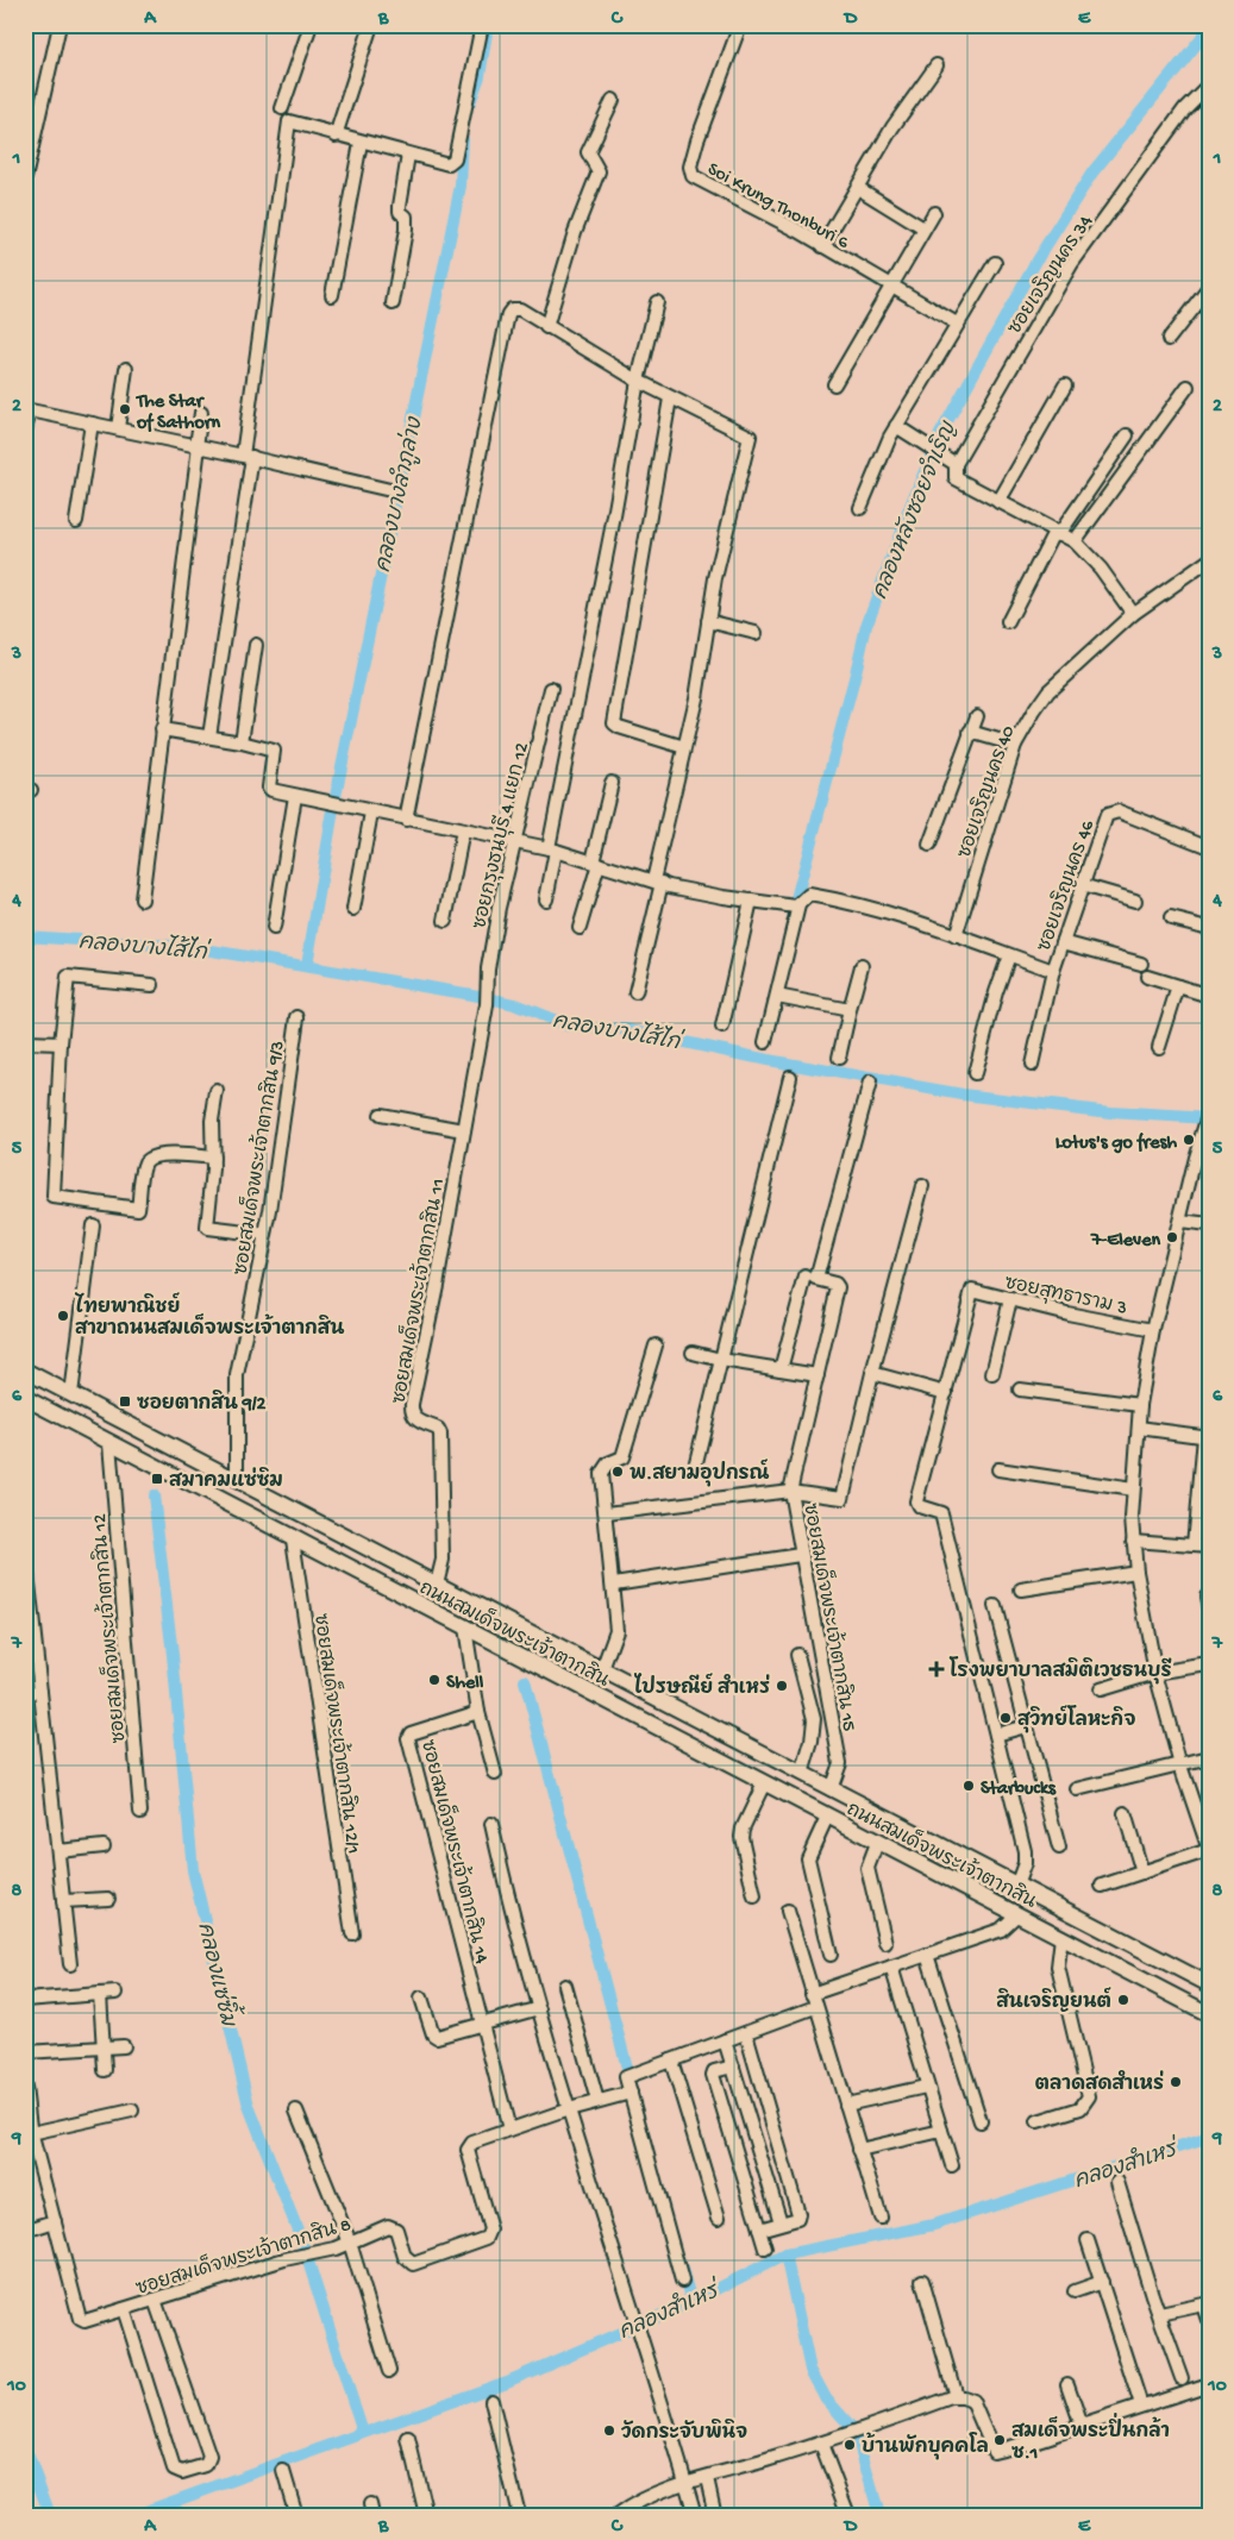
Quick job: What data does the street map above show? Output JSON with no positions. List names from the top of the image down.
{
  "streets": {
    "main road": ["ถนนสมเด็จพระเจ้าตากสิน"],
    "street": [
      "Soi Krung Thonburi 6",
      "ซอยเจริญนคร 34",
      "ซอยเจริญนคร 40",
      "ซอยกรุงธนบุรี 4 แยก 12",
      "ซอยเจริญนคร 46",
      "ซอยสมเด็จพระเจ้าตากสิน 9/3",
      "ซอยสมเด็จพระเจ้าตากสิน 11",
      "ซอยสุทธาราม 3",
      "ซอยสมเด็จพระเจ้าตากสิน 15",
      "ซอยสมเด็จพระเจ้าตากสิน 12",
      "ซอยสมเด็จพระเจ้าตากสิน 12/1",
      "ซอยสมเด็จพระเจ้าตากสิน 14",
      "ซอยสมเด็จพระเจ้าตากสิน 8"
    ]
  },
  "crossings": [
    ["ซอยกรุงธนบุรี 4 แยก 12", "ซอยสมเด็จพระเจ้าตากสิน 11"],
    ["ซอยสมเด็จพระเจ้าตากสิน 9/3", "ถนนสมเด็จพระเจ้าตากสิน"],
    ["ซอยสมเด็จพระเจ้าตากสิน 11", "ถนนสมเด็จพระเจ้าตากสิน"],
    ["ซอยสมเด็จพระเจ้าตากสิน 15", "ถนนสมเด็จพระเจ้าตากสิน"],
    ["ซอยสมเด็จพระเจ้าตากสิน 12", "ถนนสมเด็จพระเจ้าตากสิน"],
    ["ถนนสมเด็จพระเจ้าตากสิน", "ซอยสมเด็จพระเจ้าตากสิน 12/1"],
    ["ซอยสมเด็จพระเจ้าตากสิน 14", "ซอยสมเด็จพระเจ้าตากสิน 8"]
  ],
  "water": [
    "คลองบางลำภูล่าง",
    "คลองหลังซอยจำเริญ",
    "คลองบางไส้ไก่",
    "คลองแซ่ซิ้ม",
    "คลองสำเหร่"
  ],
  "places": {
    "other": [
      "The Star of Sathorn",
      "Lotus's go fresh",
      "7-Eleven",
      "ไทยพาณิชย์ สาขาถนนสมเด็จพระเจ้าตากสิน",
      "พ.สยามอุปกรณ์",
      "Shell",
      "ไปรษณีย์ สำเหร่",
      "สุวิทย์โลหะกิจ",
      "Starbucks",
      "สินเจริญยนต์",
      "ตลาดสดสำเหร่",
      "วัดกระจับพินิจ",
      "สมเด็จพระปิ่นกล้า ซ.1",
      "บ้านพักบุคคโล"
    ],
    "transit": ["ซอยตากสิน 9/2", "สมาคมแซ่ซิม"],
    "health": ["โรงพยาบาลสมิติเวชธนบุรี"]
  },
  "grid": {
    "columns": [
      "A",
      "B",
      "C",
      "D",
      "E"
    ],
    "rows": [
      "1",
      "2",
      "3",
      "4",
      "5",
      "6",
      "7",
      "8",
      "9",
      "10"
    ]
  }
}
